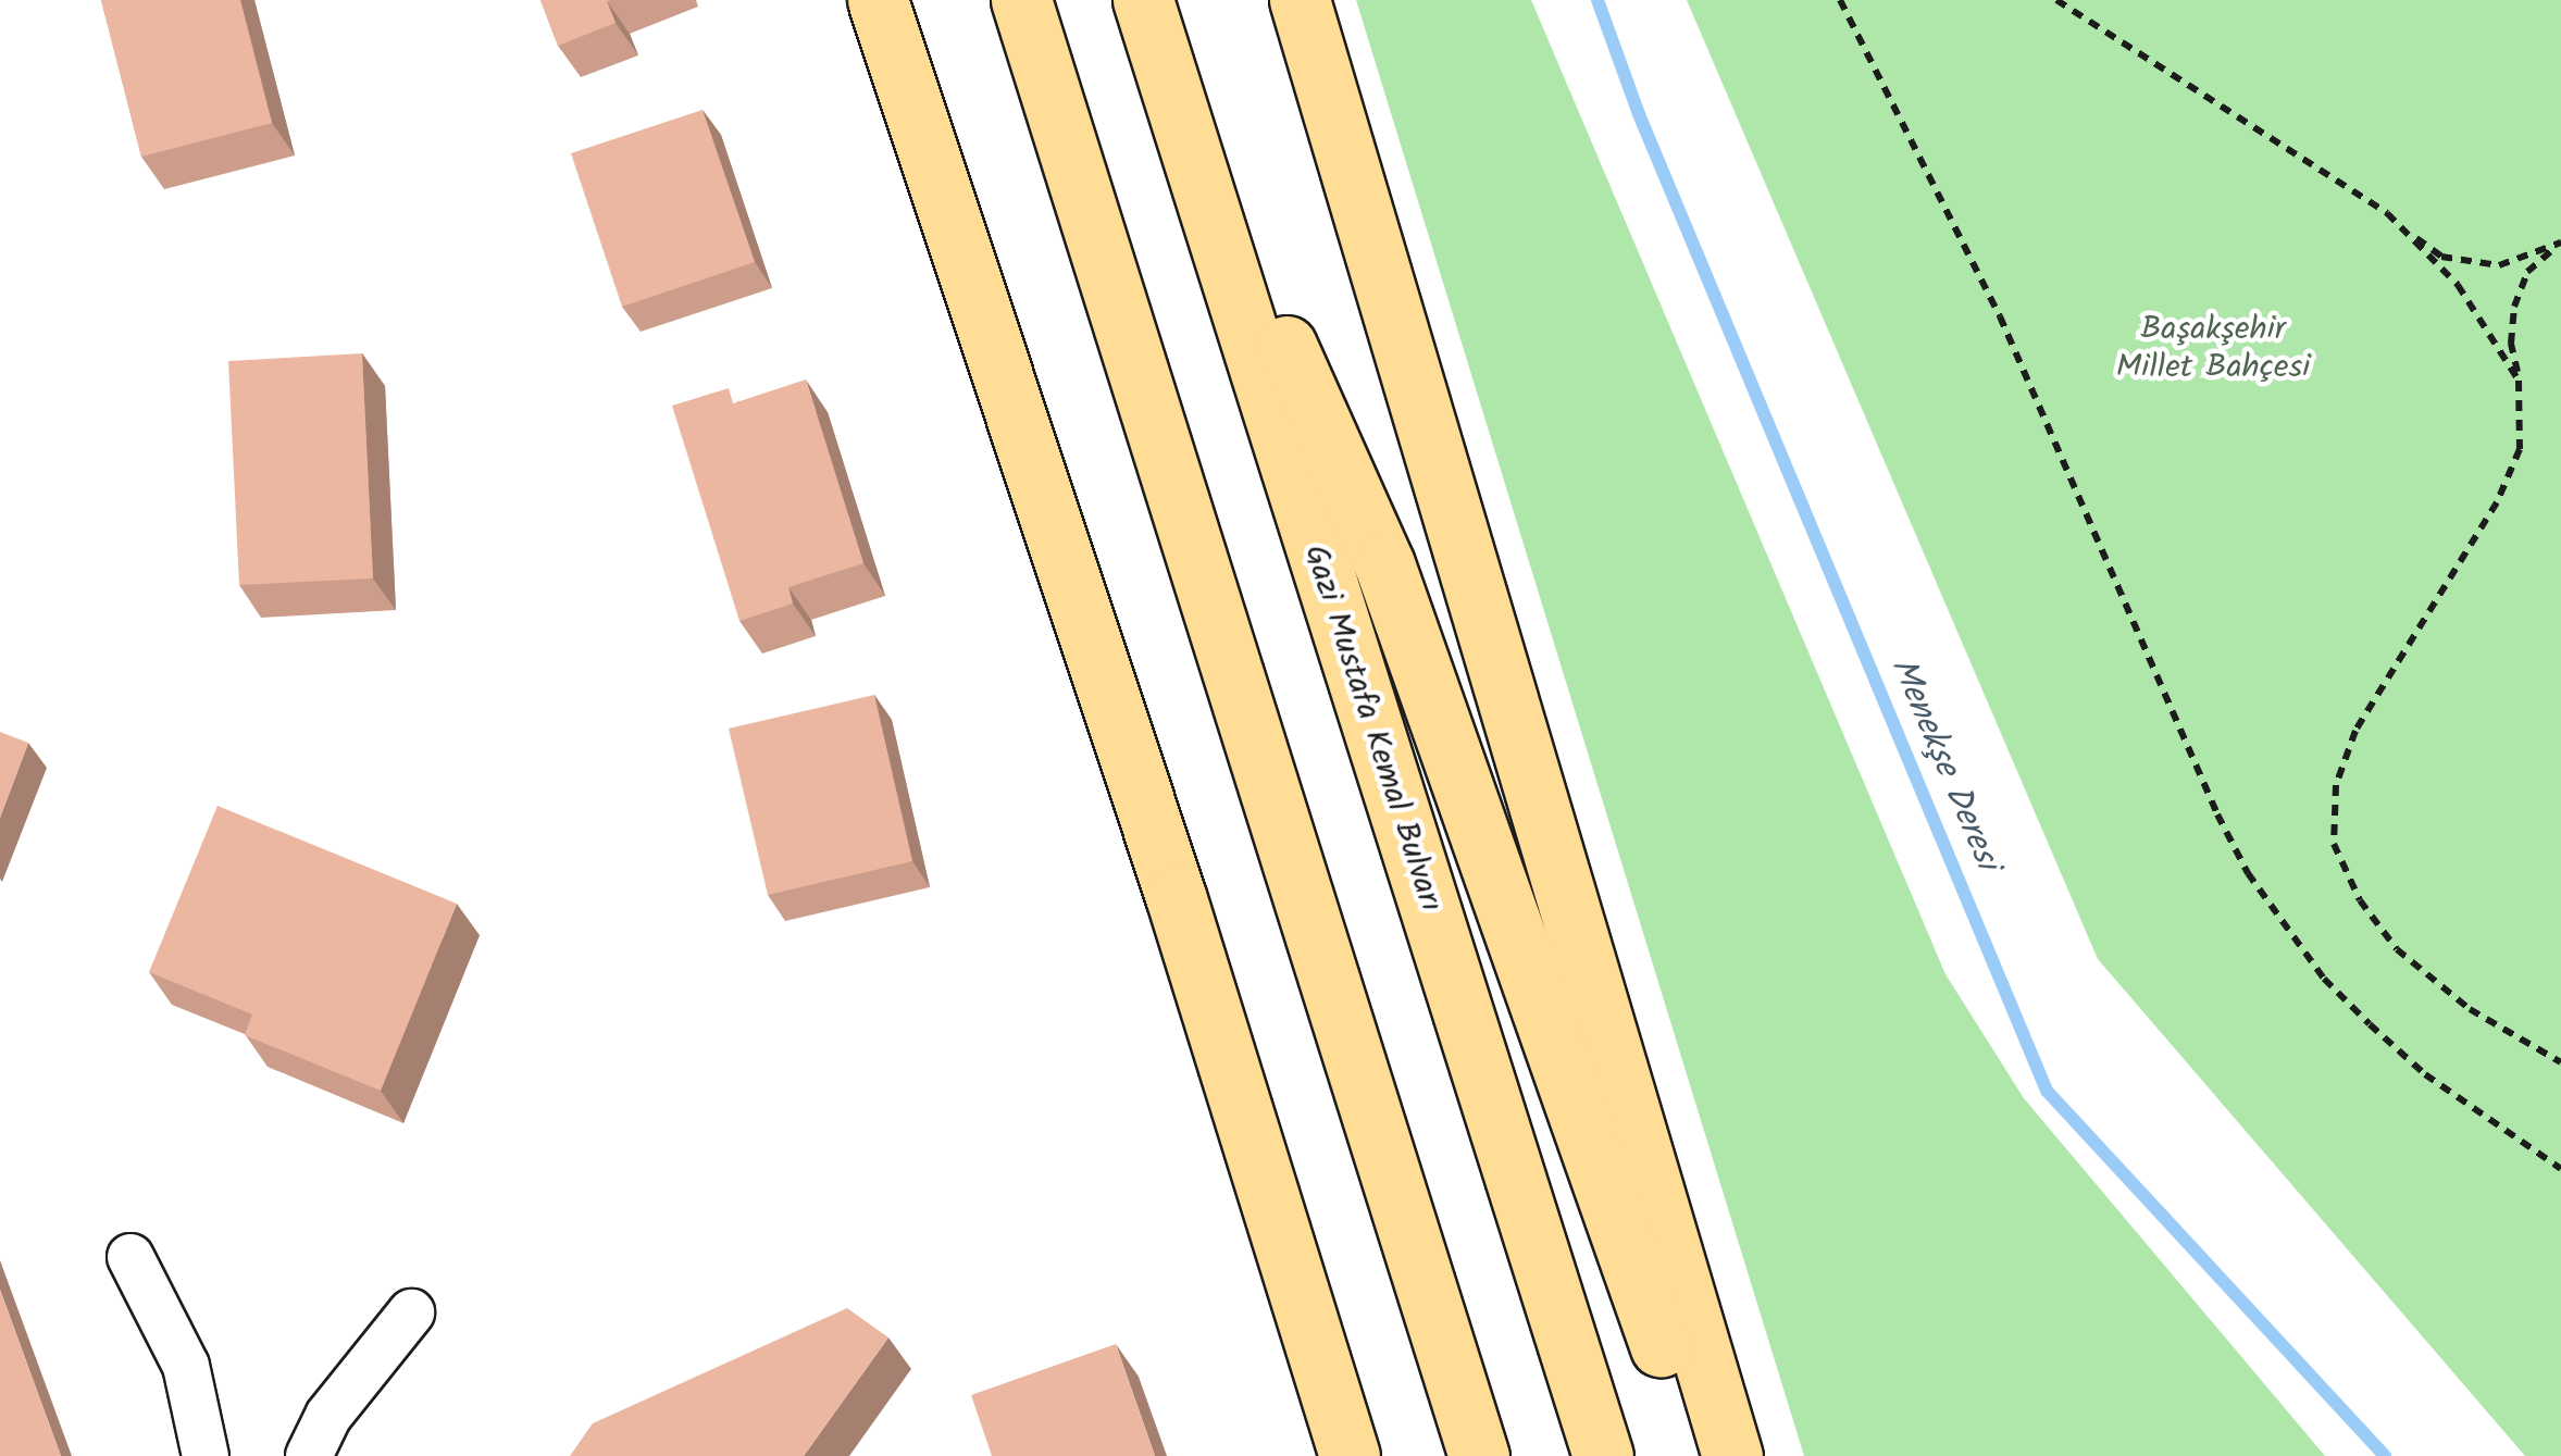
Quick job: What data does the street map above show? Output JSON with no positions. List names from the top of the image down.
{
  "streets": {
    "highway": ["Gazi Mustafa Kemal Bulvarı"]
  },
  "water": ["Menekşe Deresi"],
  "parks": ["Başakşehir Millet Bahçesi"]
}
